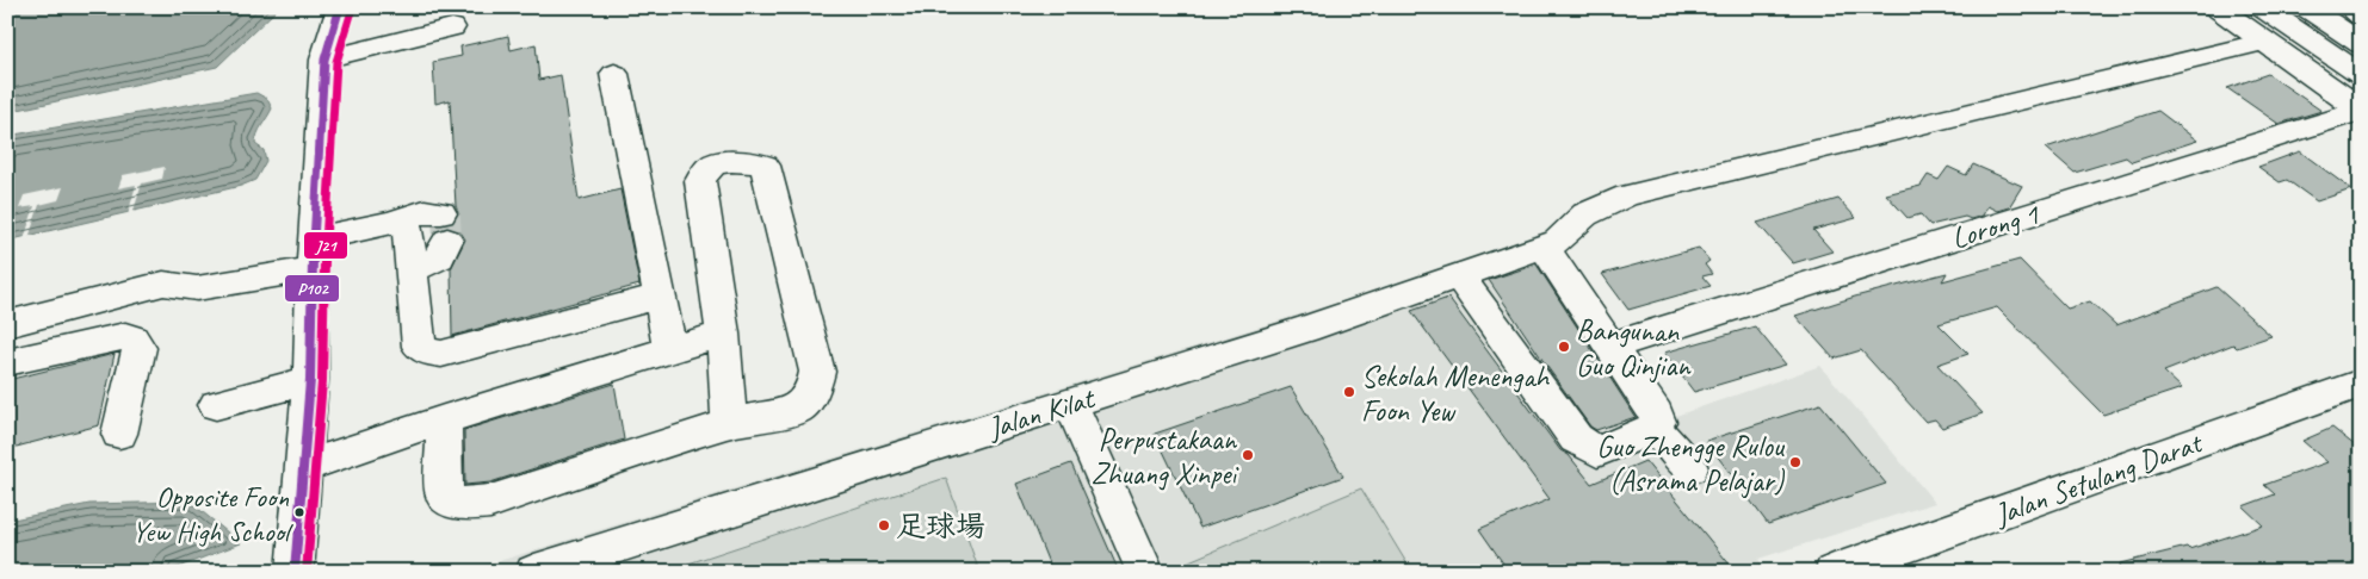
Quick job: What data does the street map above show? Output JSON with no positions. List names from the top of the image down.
{
  "streets": {
    "main road": ["Lorong 1", "Jalan Kilat", "Jalan Setulang Darat"]
  },
  "places": [
    "Bangunan Guo Qinjian",
    "Sekolah Menengah Foon Yew",
    "Perpustakaan Zhuang Xinpei",
    "Guo Zhengge Rulou (Asrama Pelajar)",
    "Opposite Foon Yew High School",
    "足球場"
  ],
  "lines": ["transit line P102", "transit line J21"]
}
